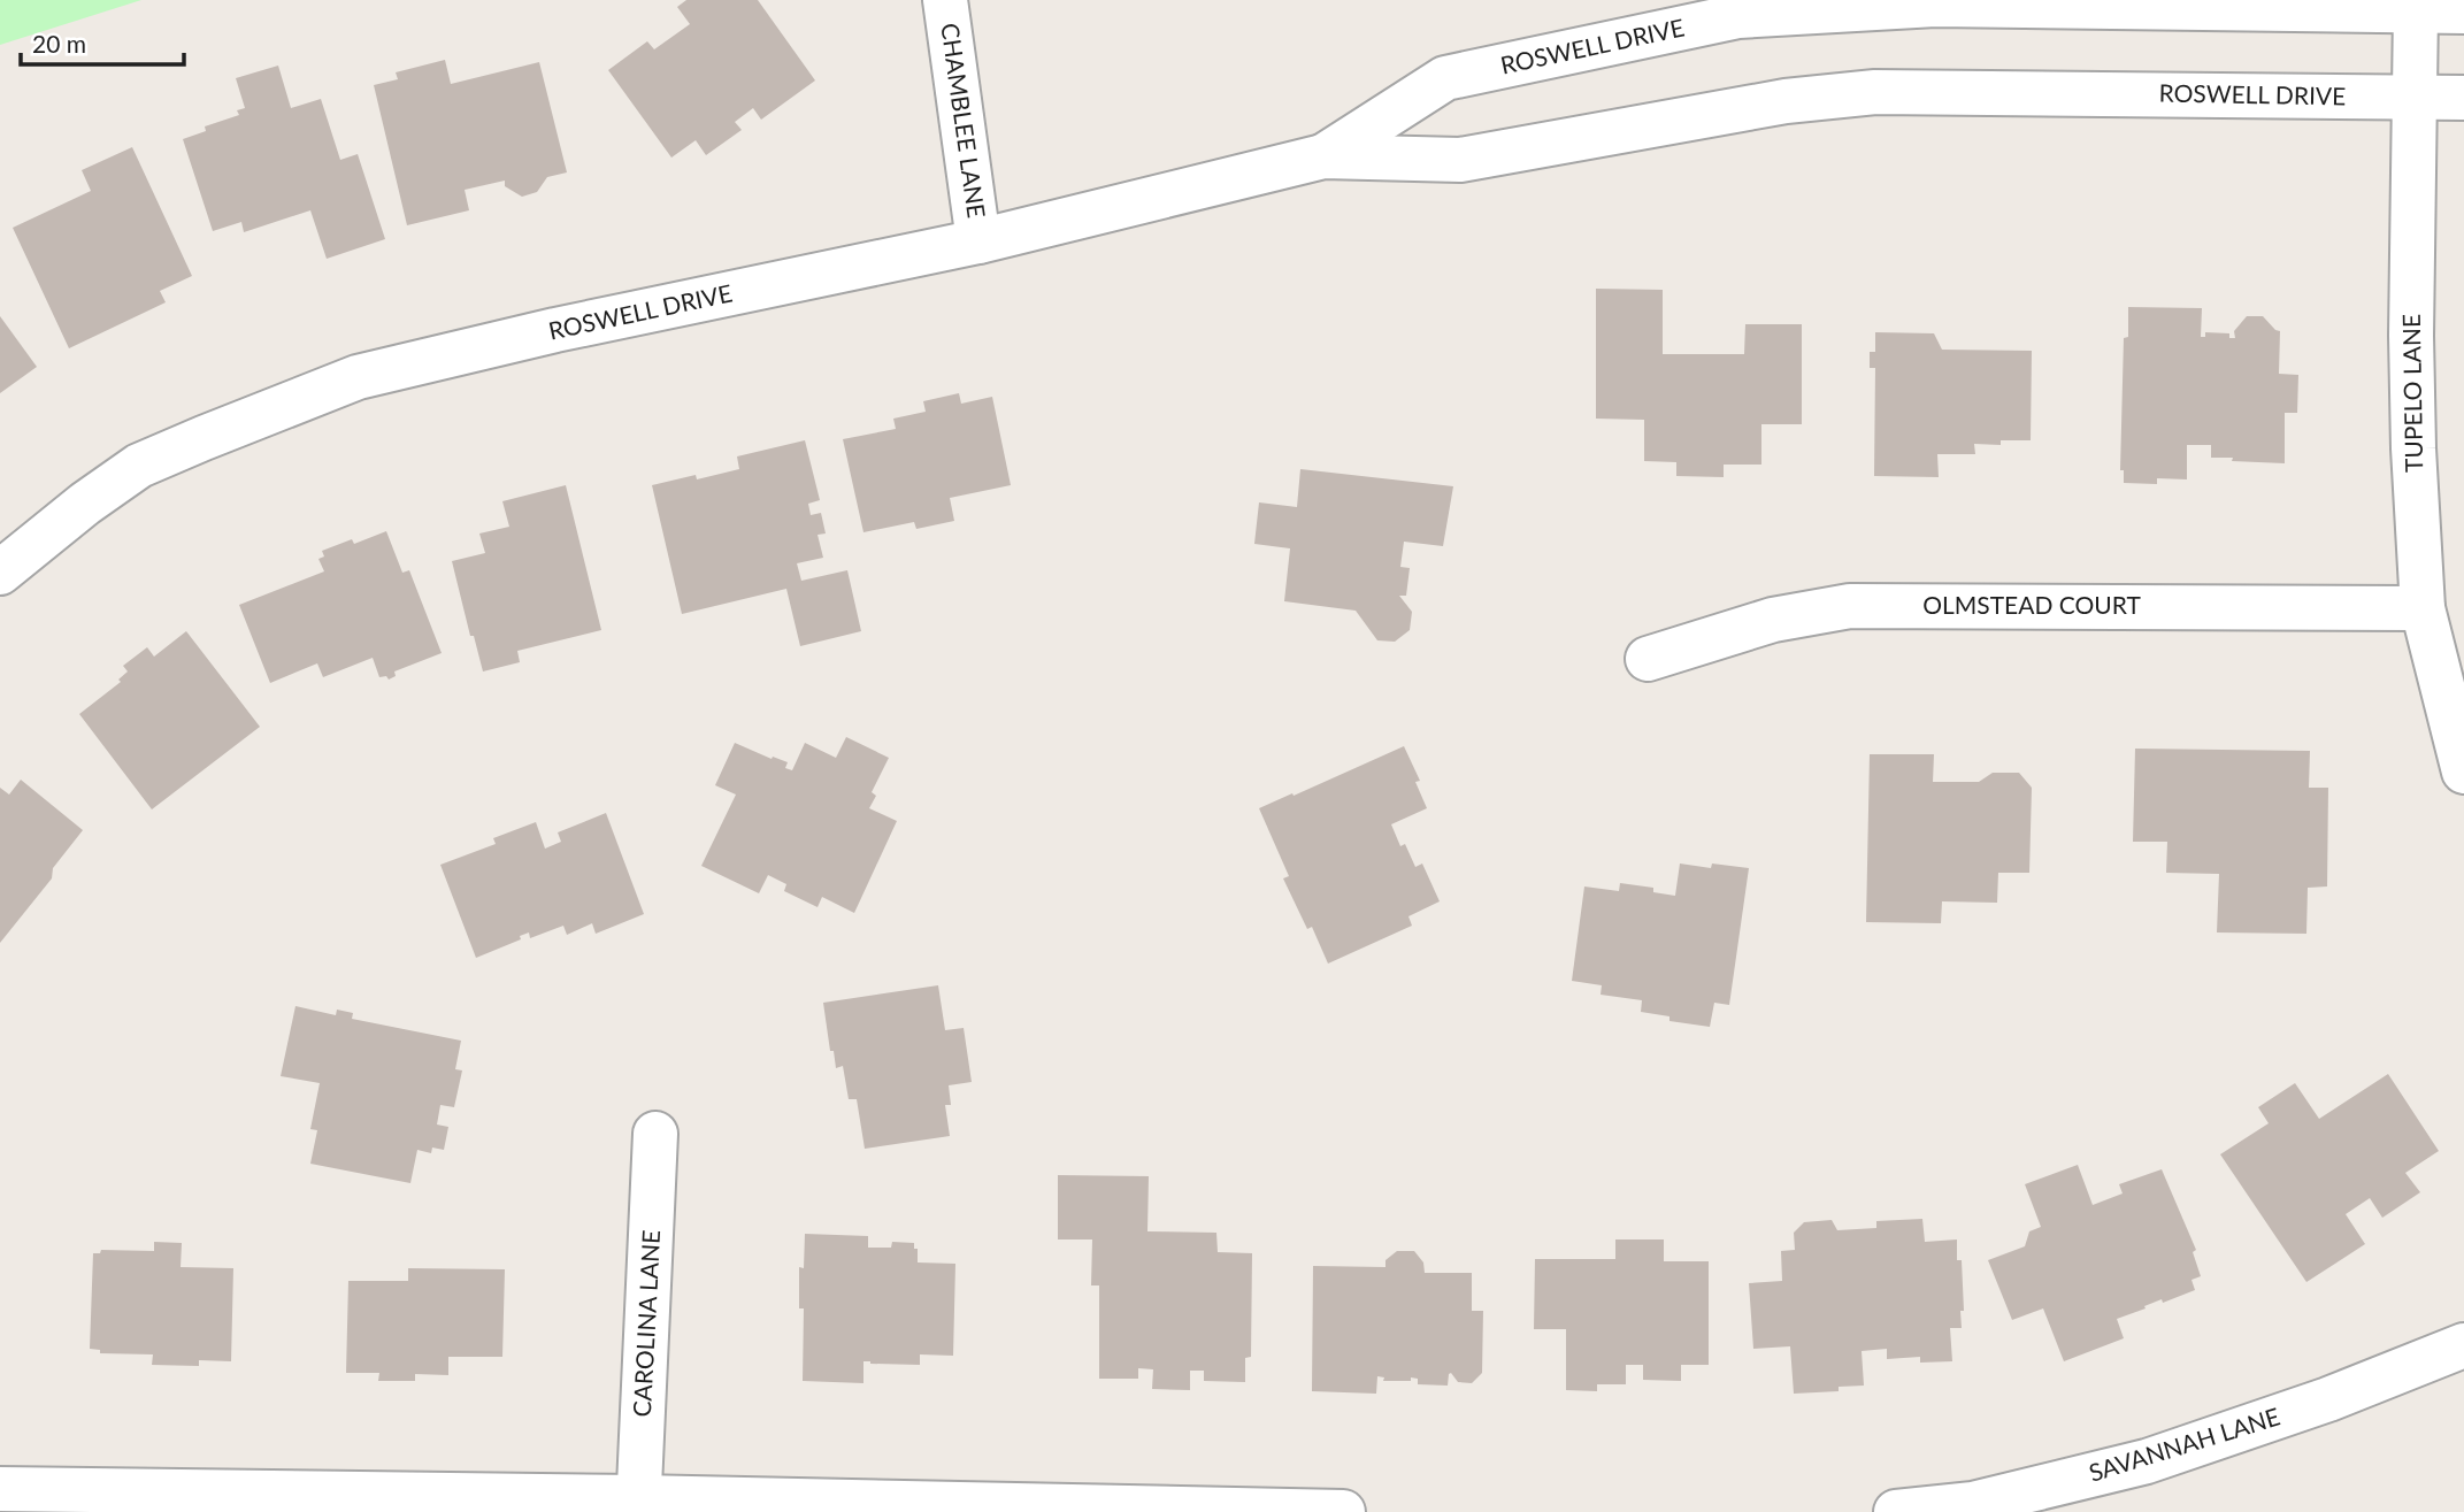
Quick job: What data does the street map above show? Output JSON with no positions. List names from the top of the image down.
{
  "streets": {
    "street": [
      "ROSWELL DRIVE",
      "CHAMBLEE LANE",
      "TUPELO LANE",
      "OLMSTEAD COURT",
      "CAROLINA LANE",
      "SAVANNAH LANE"
    ]
  },
  "crossings": [
    ["ROSWELL DRIVE", "CHAMBLEE LANE"],
    ["ROSWELL DRIVE", "TUPELO LANE"],
    ["TUPELO LANE", "OLMSTEAD COURT"]
  ],
  "scale_bar": "20 m"
}
